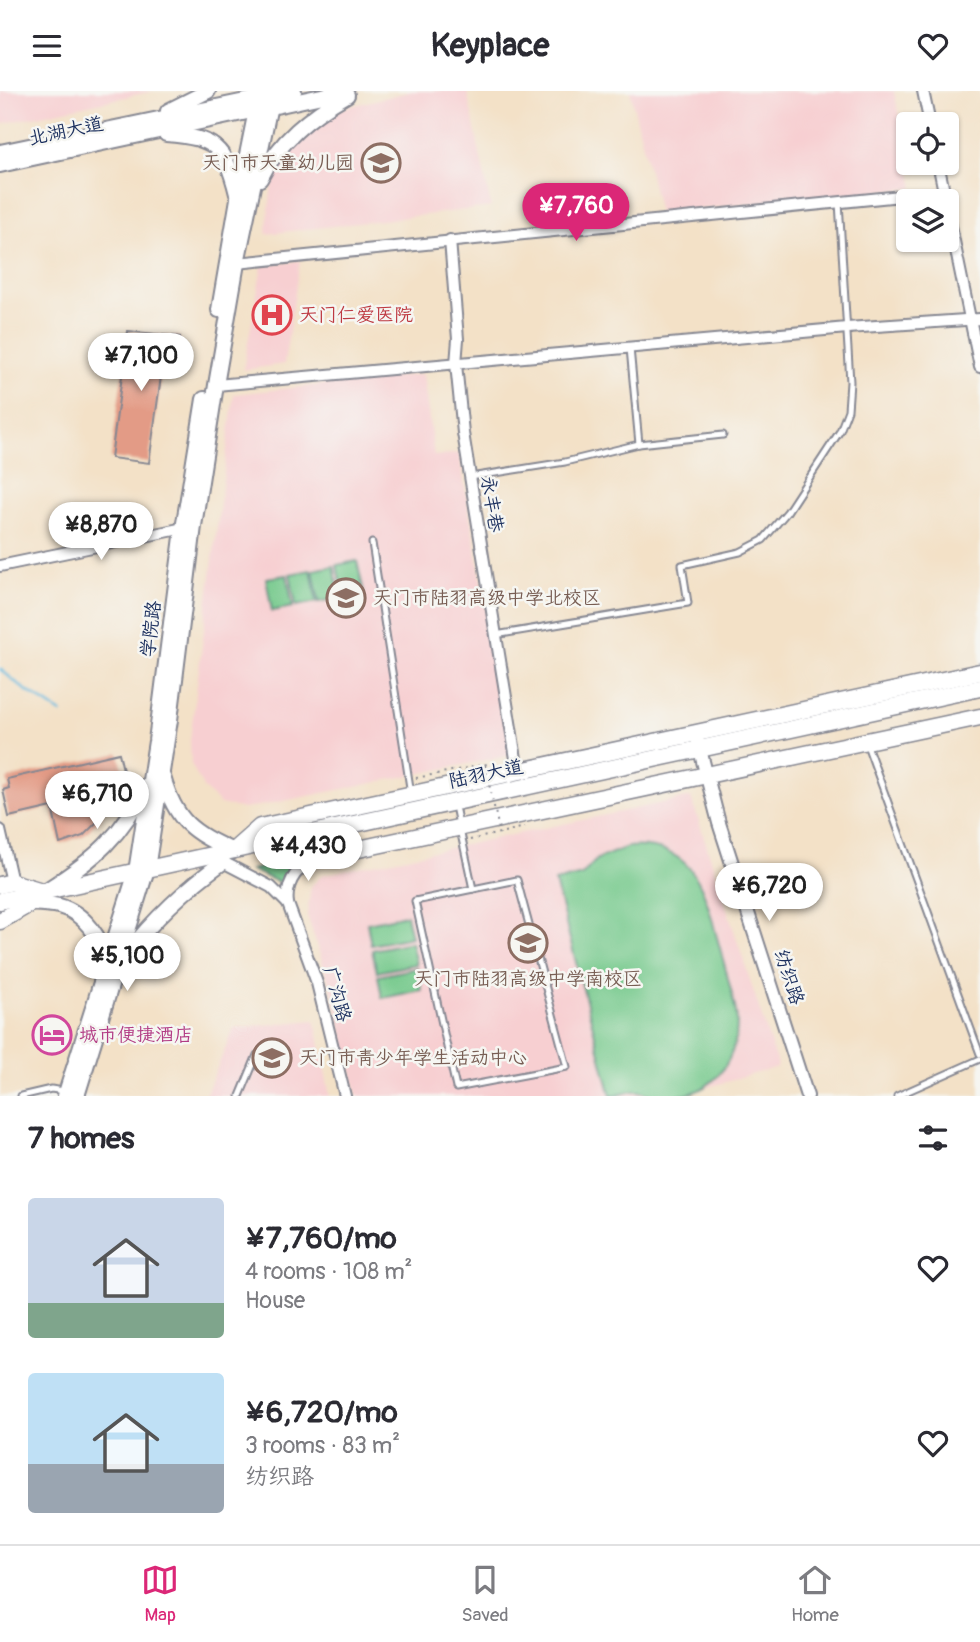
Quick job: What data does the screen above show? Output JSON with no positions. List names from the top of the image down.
{
  "streets": {
    "main road": ["北湖大道", "学院路", "陆羽大道"],
    "street": ["永丰巷", "纺织路", "广沟路"]
  },
  "crossings": [
    ["北湖大道", "学院路"],
    ["学院路", "陆羽大道"],
    ["陆羽大道", "纺织路"]
  ],
  "places": {
    "school or university": [
      "天门市天童幼儿园",
      "天门市陆羽高级中学北校区",
      "天门市陆羽高级中学南校区",
      "天门市青少年学生活动中心"
    ],
    "hospital": ["天门仁爱医院"],
    "hotel": ["城市便捷酒店"]
  },
  "page": {
    "header": "Keyplace",
    "price": [
      "¥7,760",
      "¥7,100",
      "¥8,870",
      "¥6,710",
      "¥4,430",
      "¥6,720",
      "¥5,100"
    ],
    "heading": "7 homes",
    "list": [
      {
        "name": "¥7,760/mo",
        "note": "4 rooms · 108 m² · House"
      },
      {
        "name": "¥6,720/mo",
        "note": "3 rooms · 83 m² · 纺织路"
      }
    ],
    "tabs": ["Map", "Saved", "Home"]
  }
}
